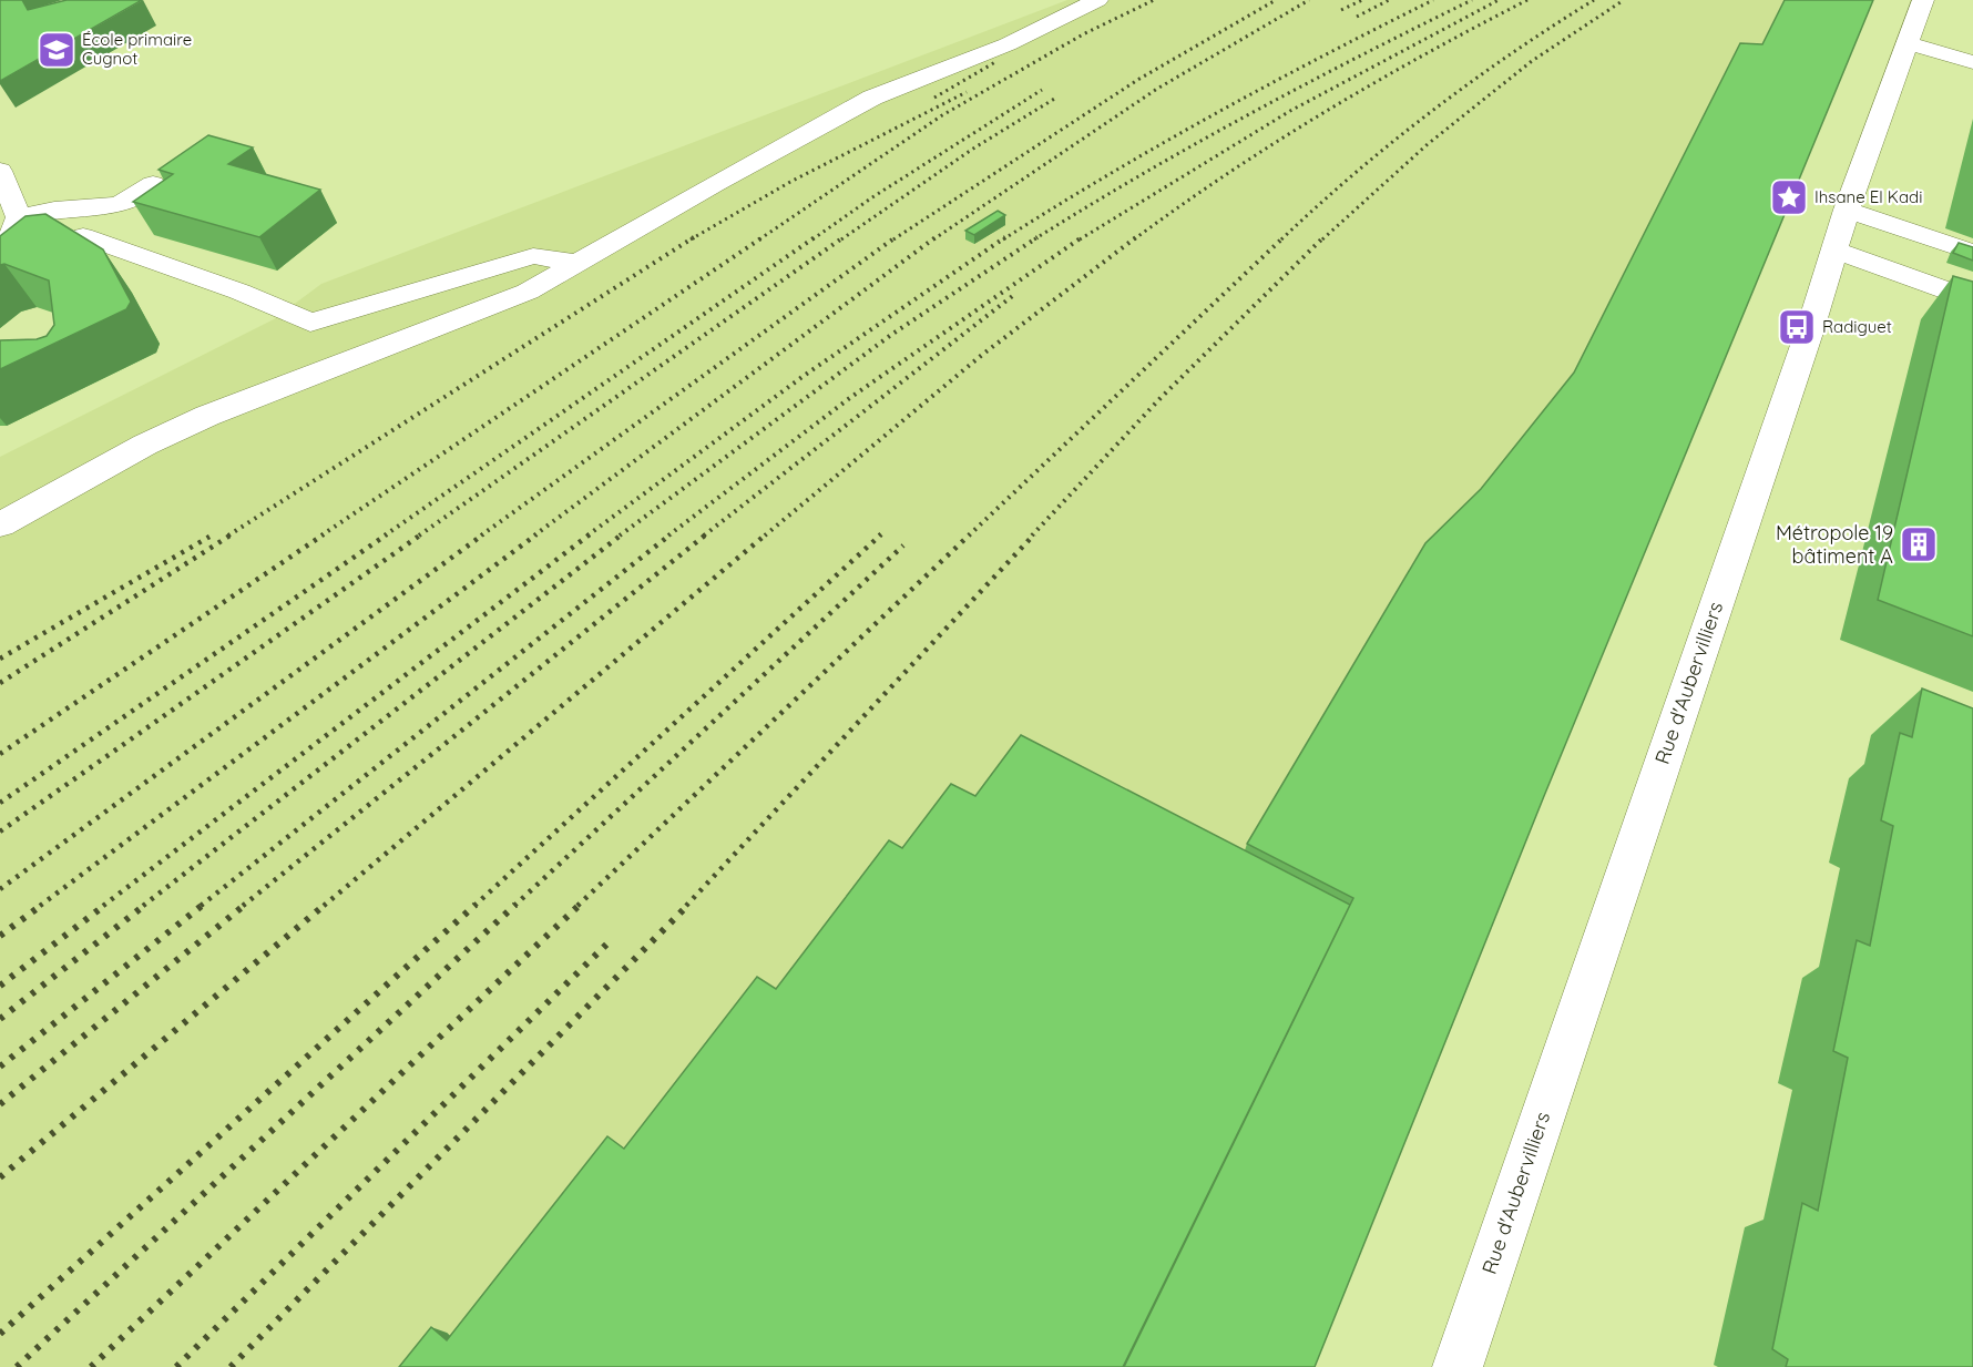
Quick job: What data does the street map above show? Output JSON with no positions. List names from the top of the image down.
{
  "streets": {
    "street": ["Rue d'Aubervilliers"]
  },
  "places": {
    "school or university": ["École primaire Cugnot"],
    "place": ["Ihsane El Kadi"],
    "bus stop": ["Radiguet"],
    "building": ["Métropole 19 bâtiment A"]
  }
}
